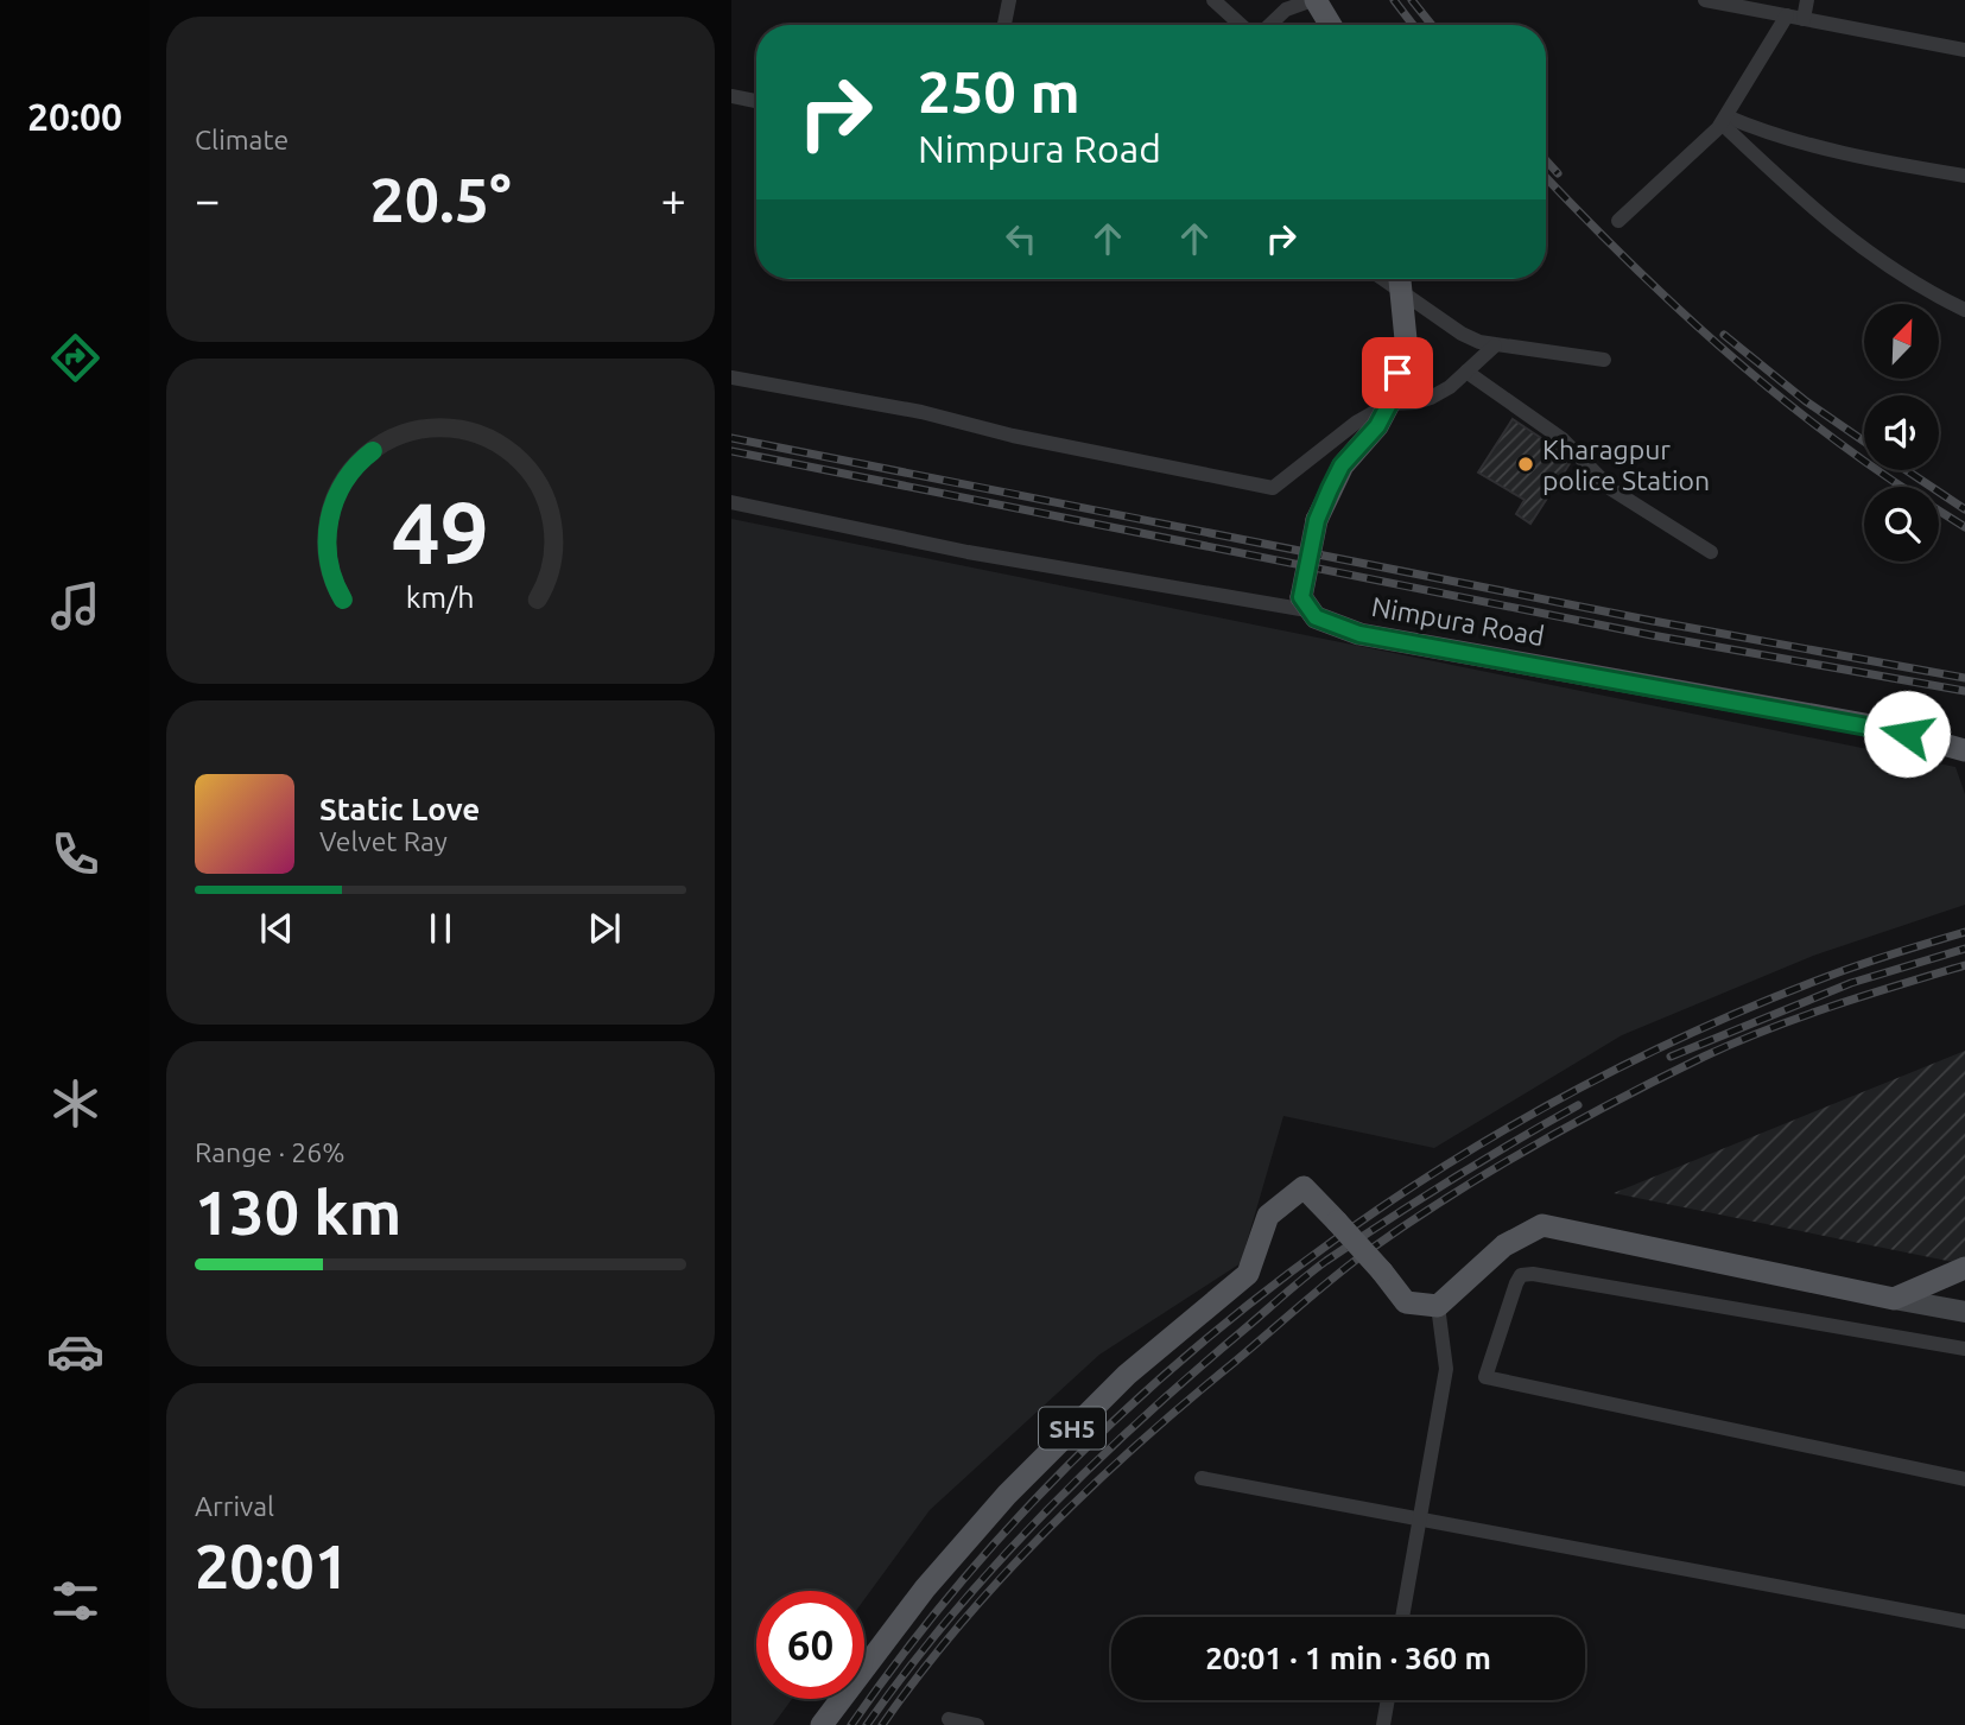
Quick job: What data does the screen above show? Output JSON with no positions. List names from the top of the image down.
{
  "streets": {
    "main road": ["Nimpura Road", "SH5"]
  },
  "places": ["Kharagpur police Station"],
  "north": "top right",
  "page": {
    "tabs": "20:00",
    "tile": [
      "Climate",
      ["Range · 26%", "130 km"],
      ["Arrival", "20:01"]
    ],
    "turn": ["250 m", "Nimpura Road"],
    "heat": ["−", "20.5°", "+"],
    "song": ["Static Love", "Velvet Ray"],
    "limit": "60",
    "trip": "20:01 · 1 min · 360 m",
    "gauge": ["49", "km/h"]
  }
}
